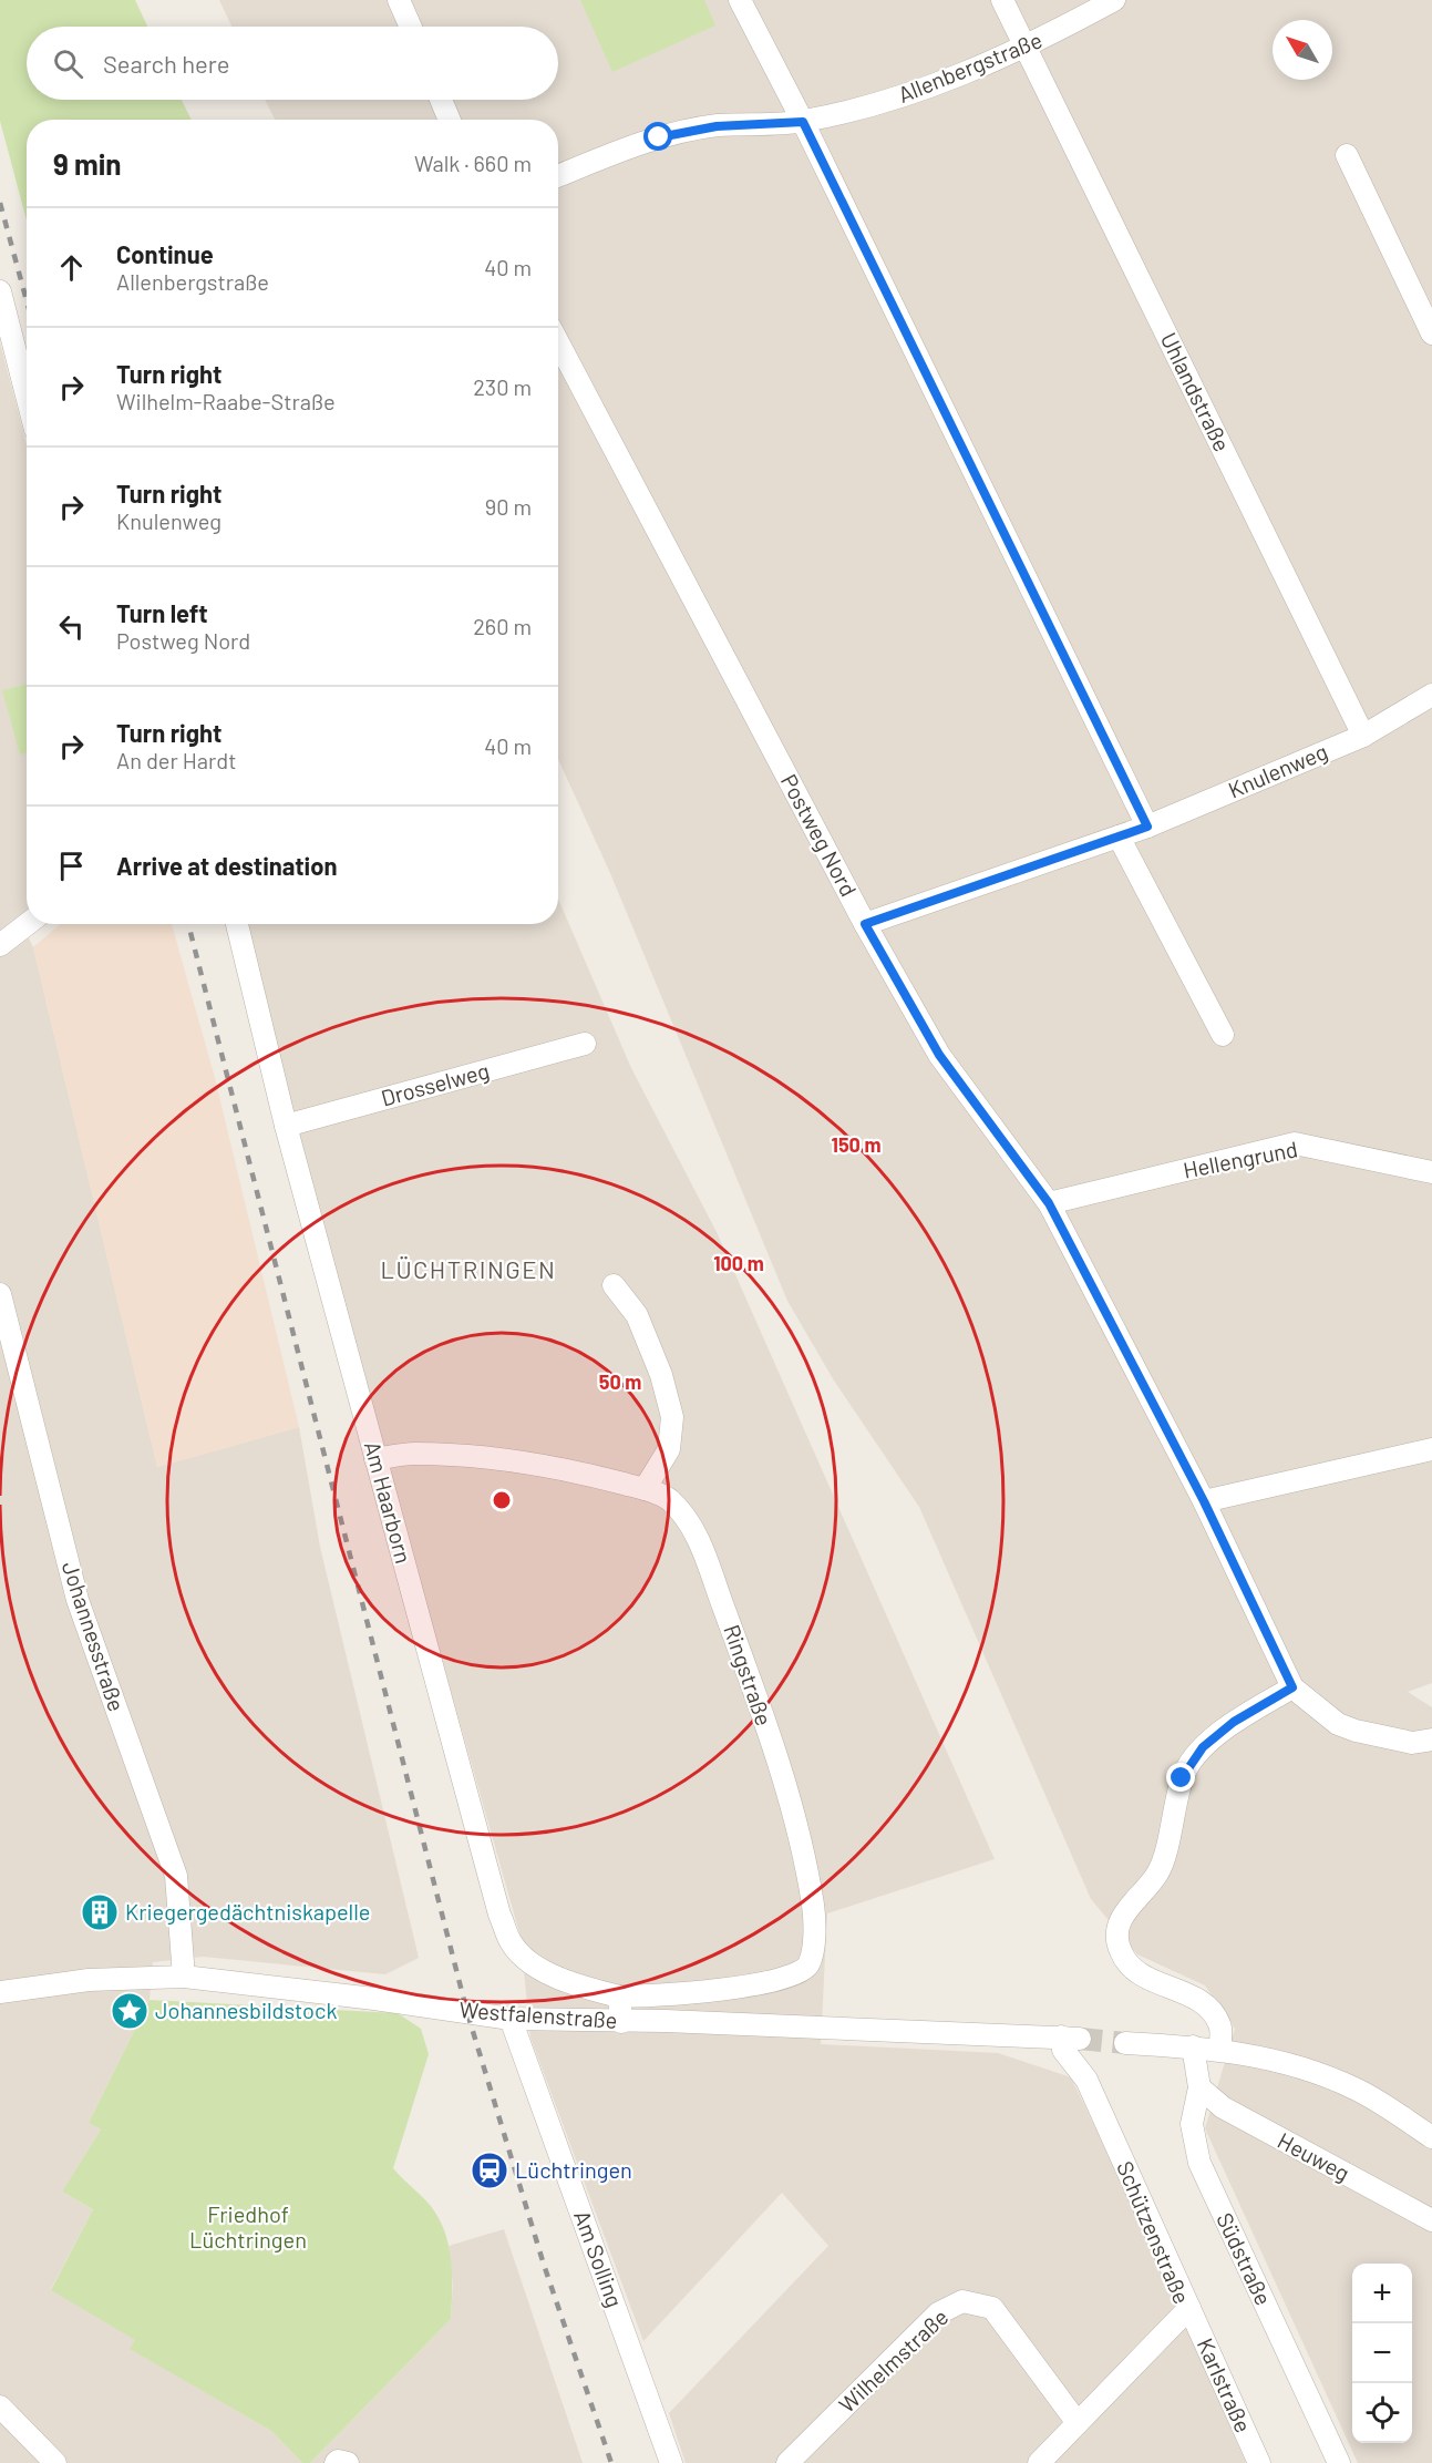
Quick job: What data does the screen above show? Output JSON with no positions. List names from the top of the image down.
{
  "streets": {
    "street": [
      "Allenbergstraße",
      "Uhlandstraße",
      "Knulenweg",
      "Postweg Nord",
      "Drosselweg",
      "Hellengrund",
      "Am Haarborn",
      "Johannesstraße",
      "Ringstraße",
      "Westfalenstraße",
      "Heuweg",
      "Schützenstraße",
      "Am Solling",
      "Südstraße",
      "Wilhelmstraße",
      "Karlstraße"
    ]
  },
  "crossings": [
    ["Allenbergstraße", "Uhlandstraße"],
    ["Uhlandstraße", "Knulenweg"],
    ["Knulenweg", "Postweg Nord"],
    ["Postweg Nord", "Hellengrund"],
    ["Drosselweg", "Am Haarborn"],
    ["Am Haarborn", "Ringstraße"],
    ["Johannesstraße", "Westfalenstraße"],
    ["Westfalenstraße", "Schützenstraße"],
    ["Westfalenstraße", "Am Solling"],
    ["Heuweg", "Südstraße"],
    ["Schützenstraße", "Wilhelmstraße"],
    ["Schützenstraße", "Karlstraße"]
  ],
  "districts": ["LÜCHTRINGEN"],
  "parks": ["Friedhof Lüchtringen"],
  "places": {
    "building": ["Kriegergedächtniskapelle"],
    "place": ["Johannesbildstock"],
    "station": ["Lüchtringen"]
  },
  "north": "top left",
  "page": {
    "search": "Search here",
    "heading": ["9 min", "Walk · 660 m"],
    "list": [
      ["Continue", "Allenbergstraße", "40 m"],
      ["Turn right", "Wilhelm-Raabe-Straße", "230 m"],
      ["Turn right", "Knulenweg", "90 m"],
      ["Turn left", "Postweg Nord", "260 m"],
      ["Turn right", "An der Hardt", "40 m"],
      "Arrive at destination"
    ],
    "map_buttons": ["+", "−"]
  },
  "rings": ["150 m", "100 m", "50 m"]
}
